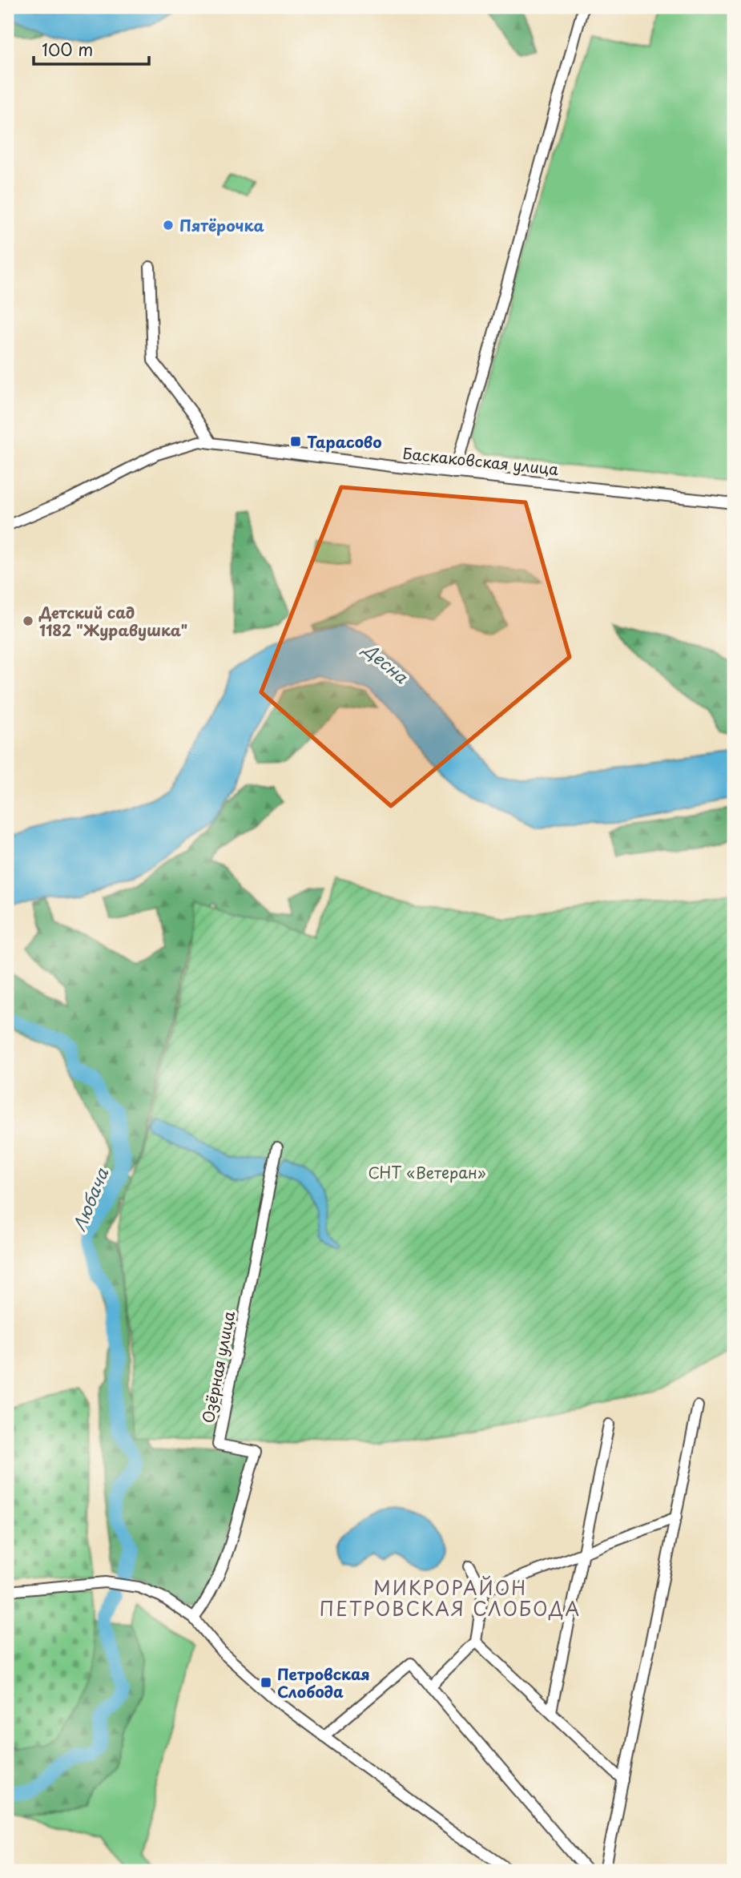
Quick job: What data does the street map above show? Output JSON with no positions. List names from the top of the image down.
{
  "streets": {
    "street": ["Баскаковская улица", "Озёрная улица"]
  },
  "districts": ["МИКРОРАЙОН ПЕТРОВСКАЯ СЛОБОДА"],
  "water": ["Десна", "Любача"],
  "parks": ["СНТ «Ветеран»"],
  "places": {
    "other": ["Пятёрочка", "Детский сад 1182 \"Журавушка\""],
    "transit": ["Тарасово", "Петровская Слобода"]
  },
  "scale_bar": "100 m"
}
